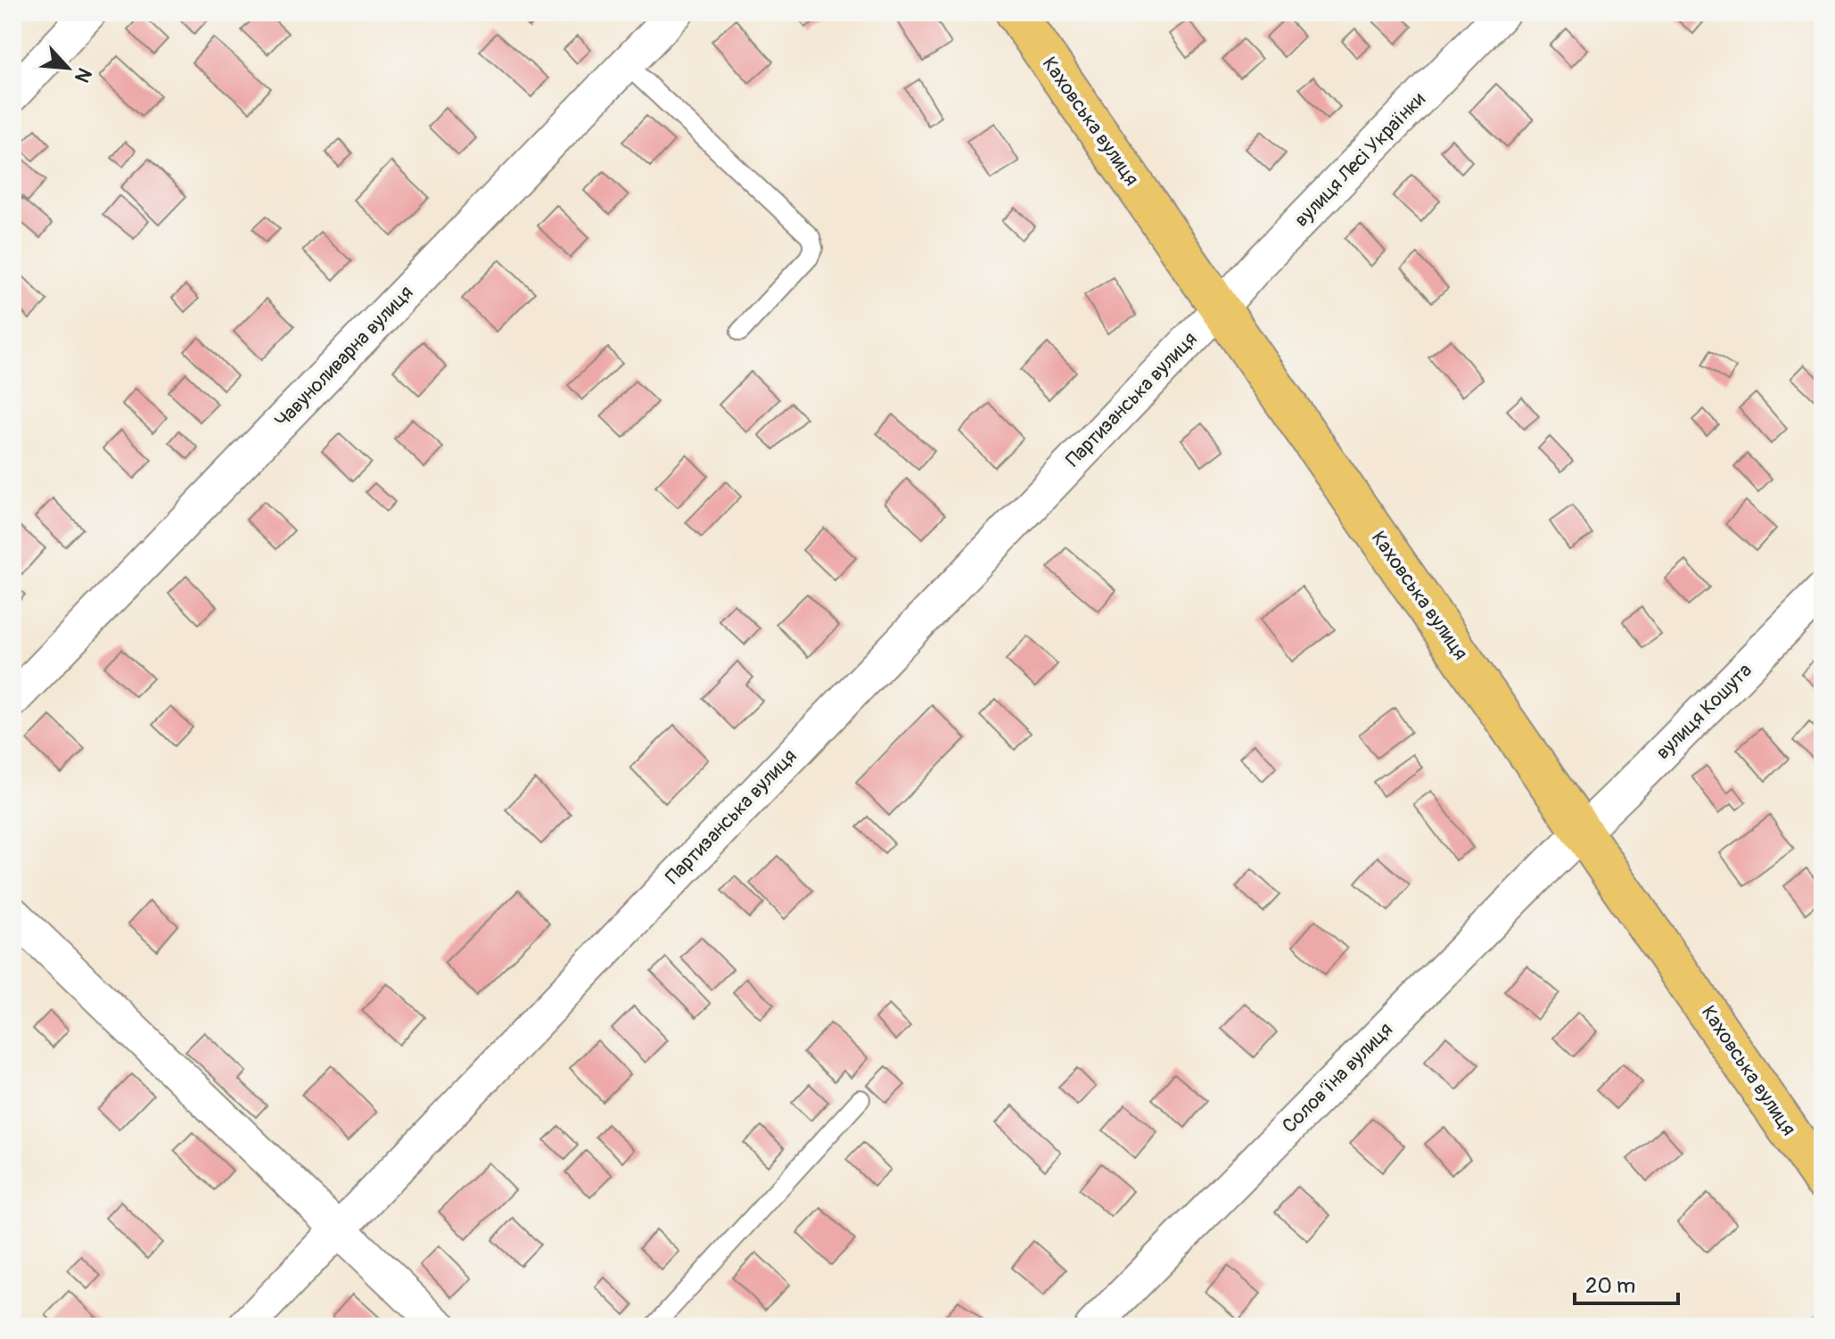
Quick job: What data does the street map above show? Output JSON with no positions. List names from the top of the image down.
{
  "streets": {
    "main road": ["Каховська вулиця"],
    "street": [
      "вулиця Лесі Українки",
      "Чавуноливарна вулиця",
      "Партизанська вулиця",
      "вулиця Кошута",
      "Соловʼїна вулиця"
    ]
  },
  "crossings": [
    ["Каховська вулиця", "вулиця Лесі Українки"],
    ["Каховська вулиця", "Партизанська вулиця"],
    ["Каховська вулиця", "вулиця Кошута"],
    ["Каховська вулиця", "Соловʼїна вулиця"],
    ["вулиця Лесі Українки", "Партизанська вулиця"],
    ["вулиця Кошута", "Соловʼїна вулиця"]
  ],
  "scale_bar": "20 m",
  "north": "bottom right"
}
